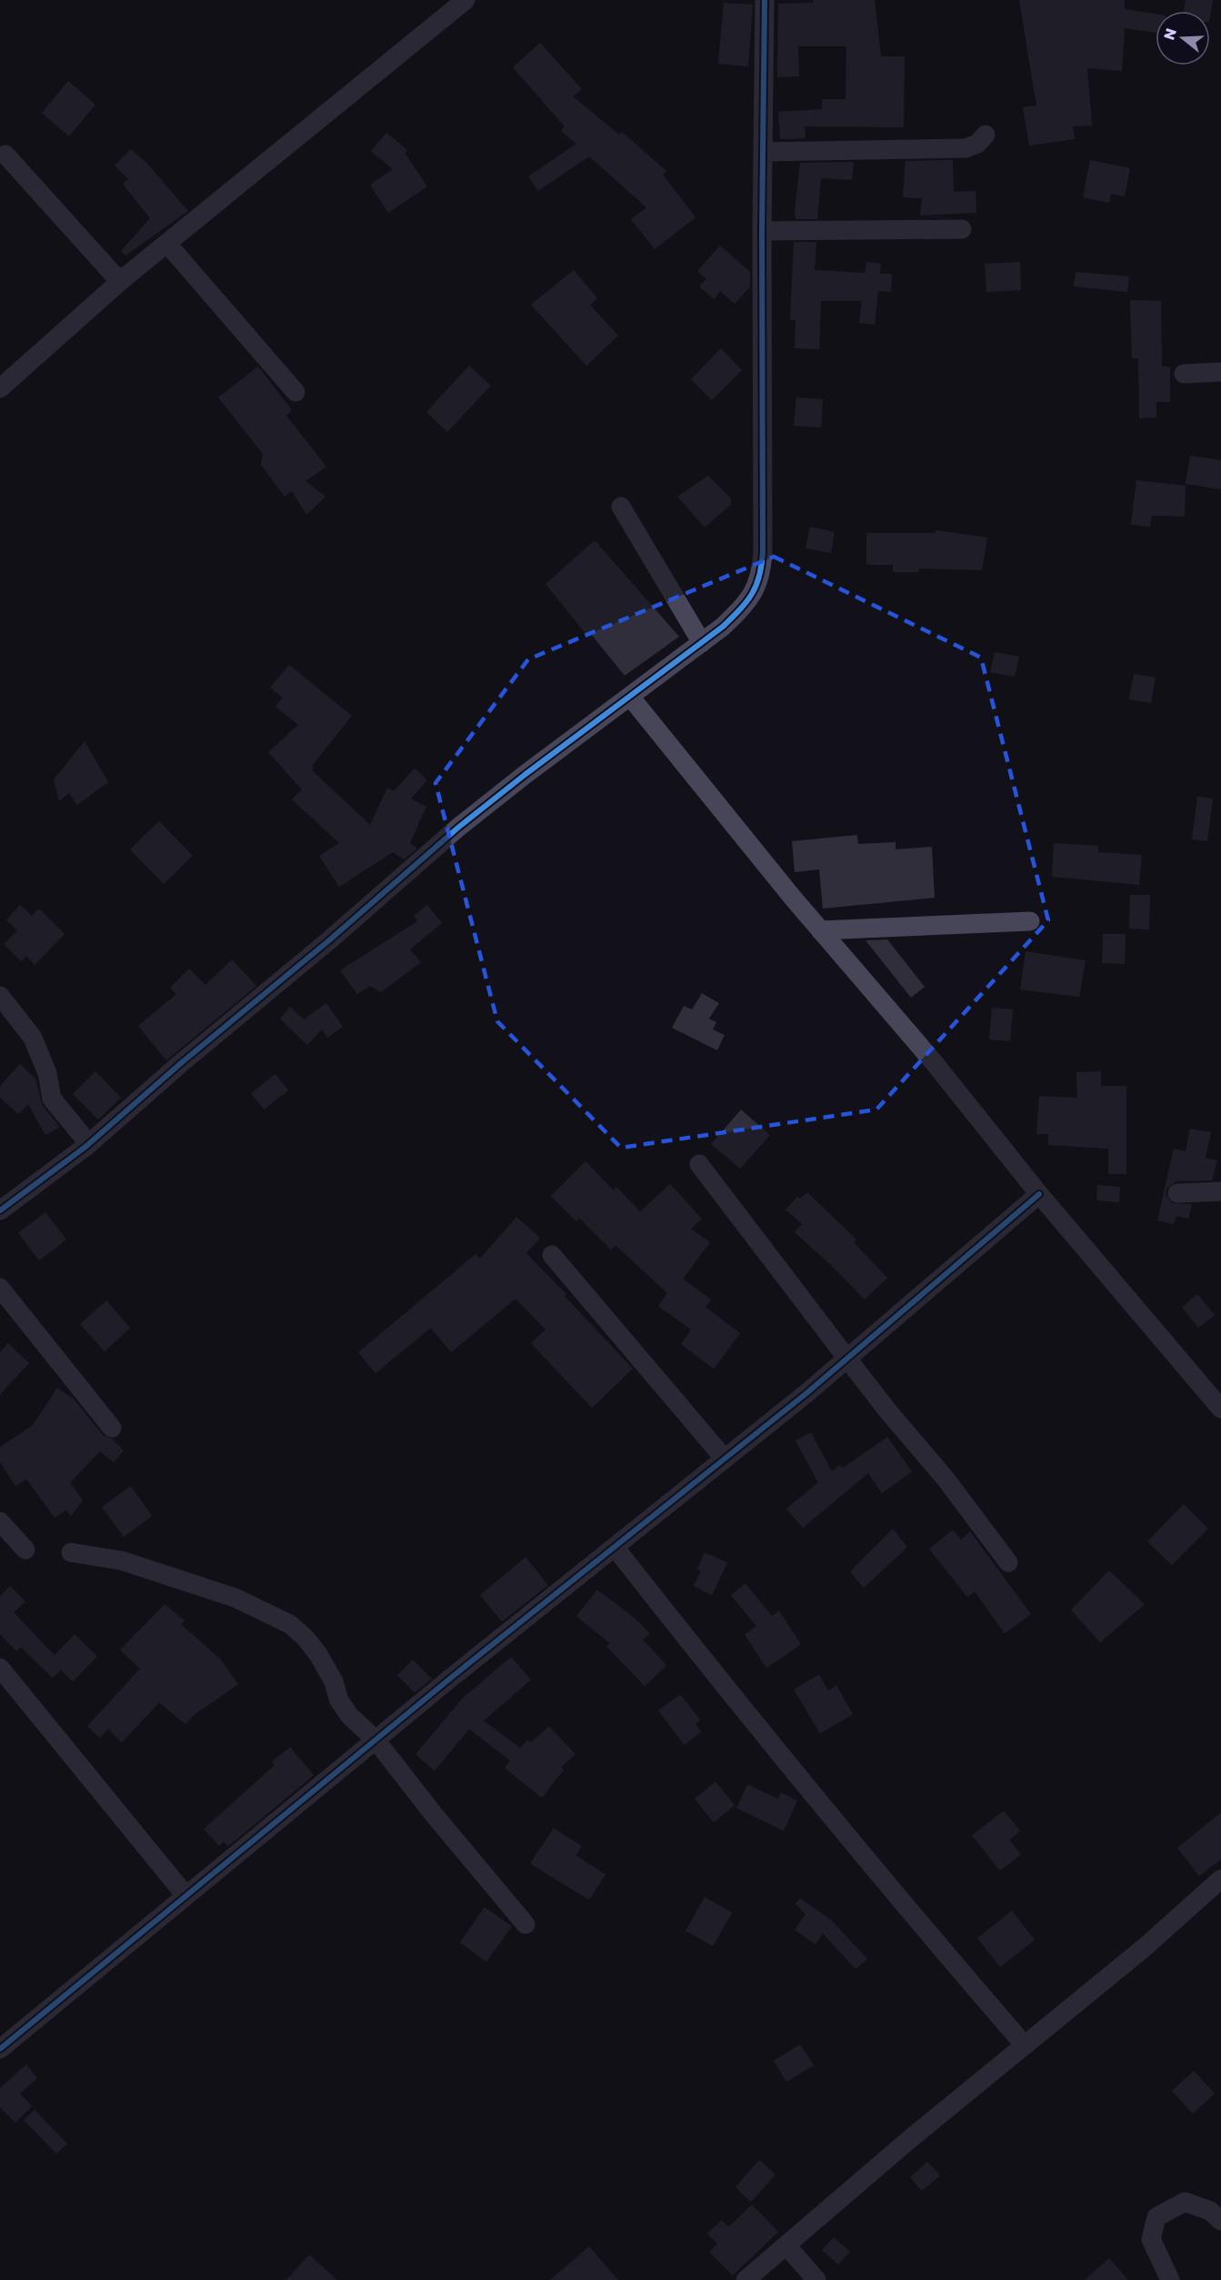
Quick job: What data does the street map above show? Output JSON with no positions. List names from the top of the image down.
{
  "north": "left"
}
